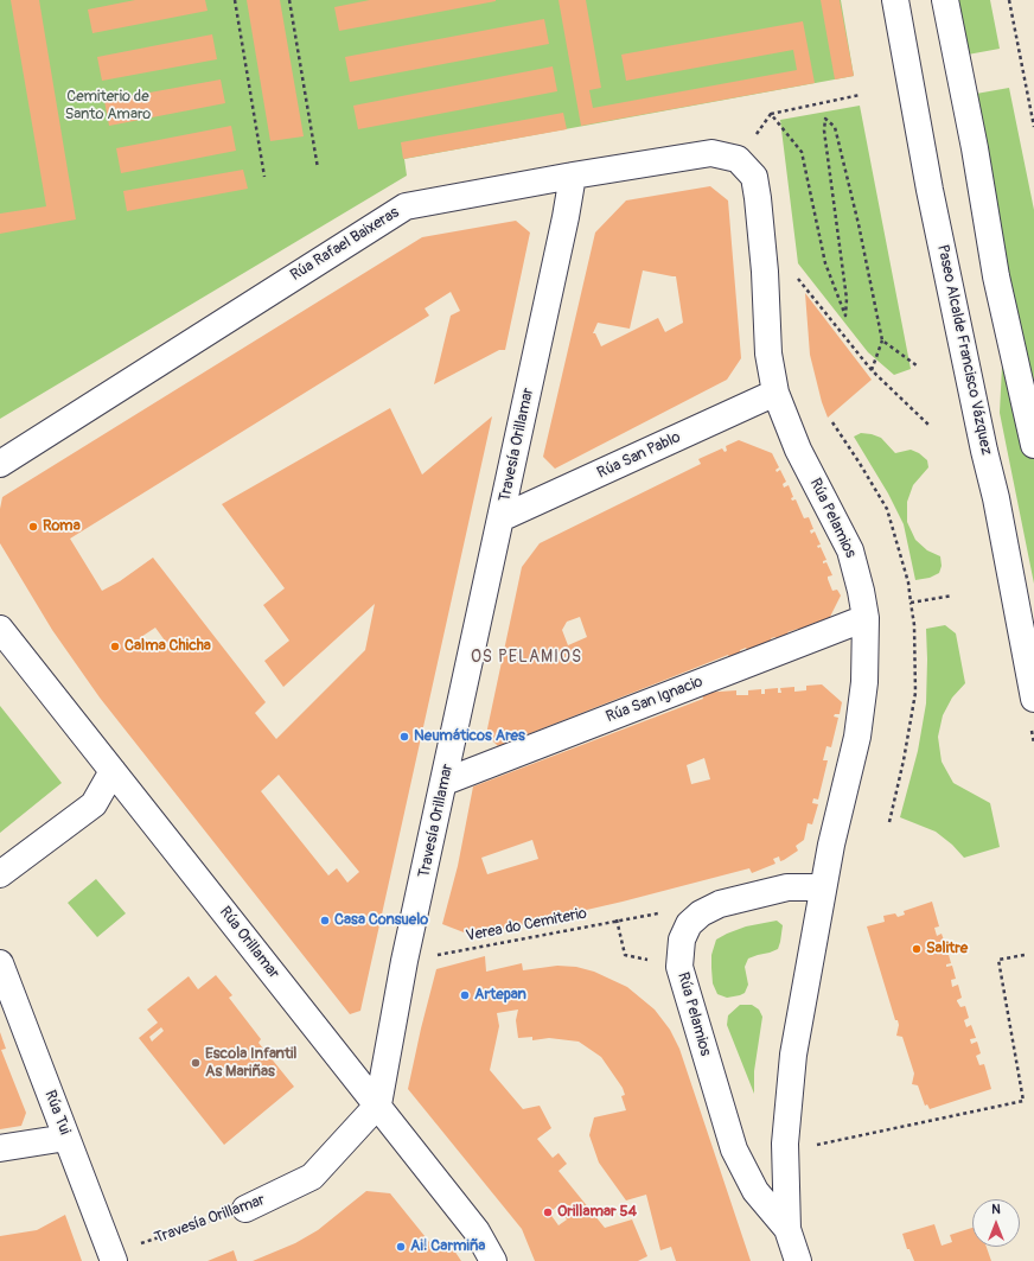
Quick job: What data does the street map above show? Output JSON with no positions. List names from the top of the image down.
{
  "streets": {
    "street": [
      "Rúa Rafael Baixeras",
      "Paseo Alcalde Francisco Vázquez",
      "Travesía Orillamar",
      "Rúa San Pablo",
      "Rúa Pelamios",
      "Rúa San Ignacio",
      "Rúa Orillamar",
      "Rúa Tui"
    ],
    "path": ["Verea do Cemiterio"]
  },
  "crossings": [
    ["Rúa Rafael Baixeras", "Travesía Orillamar"],
    ["Rúa Rafael Baixeras", "Rúa Pelamios"],
    ["Travesía Orillamar", "Rúa San Pablo"],
    ["Travesía Orillamar", "Rúa San Ignacio"],
    ["Travesía Orillamar", "Rúa Orillamar"],
    ["Travesía Orillamar", "Rúa Tui"],
    ["Rúa San Pablo", "Rúa Pelamios"],
    ["Rúa Pelamios", "Rúa San Ignacio"]
  ],
  "districts": ["OS PELAMIOS"],
  "parks": ["Cemiterio de Santo Amaro"],
  "places": [
    "Roma",
    "Calma Chicha",
    "Neumáticos Ares",
    "Casa Consuelo",
    "Salitre",
    "Artepan",
    "Escola Infantil As Mariñas",
    "Orillamar 54",
    "Ai! Carmiña"
  ],
  "north": "top"
}
